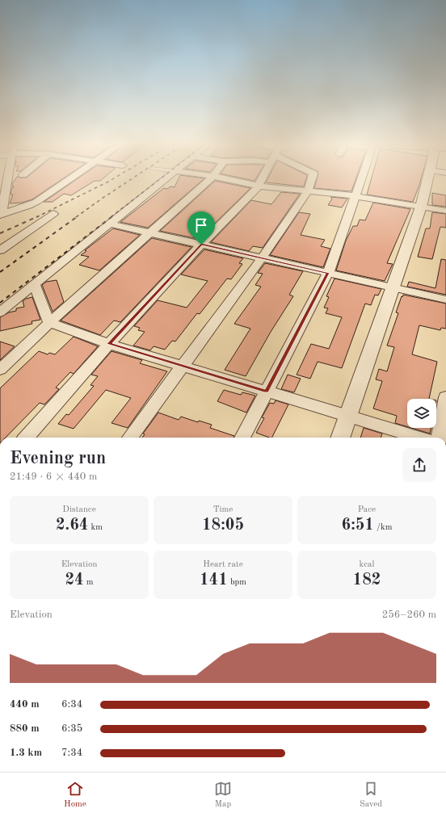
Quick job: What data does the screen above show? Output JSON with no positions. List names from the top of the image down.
{
  "page": {
    "heading": ["Evening run", "21:49 · 6 × 440 m"],
    "stats": [
      ["Distance", "2.64 km"],
      ["Time", "18:05"],
      ["Pace", "6:51 /km"],
      ["Elevation", "24 m"],
      ["Heart rate", "141 bpm"],
      ["kcal", "182"]
    ],
    "chart": ["Elevation", "256–260 m"],
    "list": [
      {
        "name": "440 m",
        "note": "6:34"
      },
      {
        "name": "880 m",
        "note": "6:35"
      },
      {
        "name": "1.3 km",
        "note": "7:34"
      }
    ],
    "tabs": ["Home", "Map", "Saved"]
  }
}
